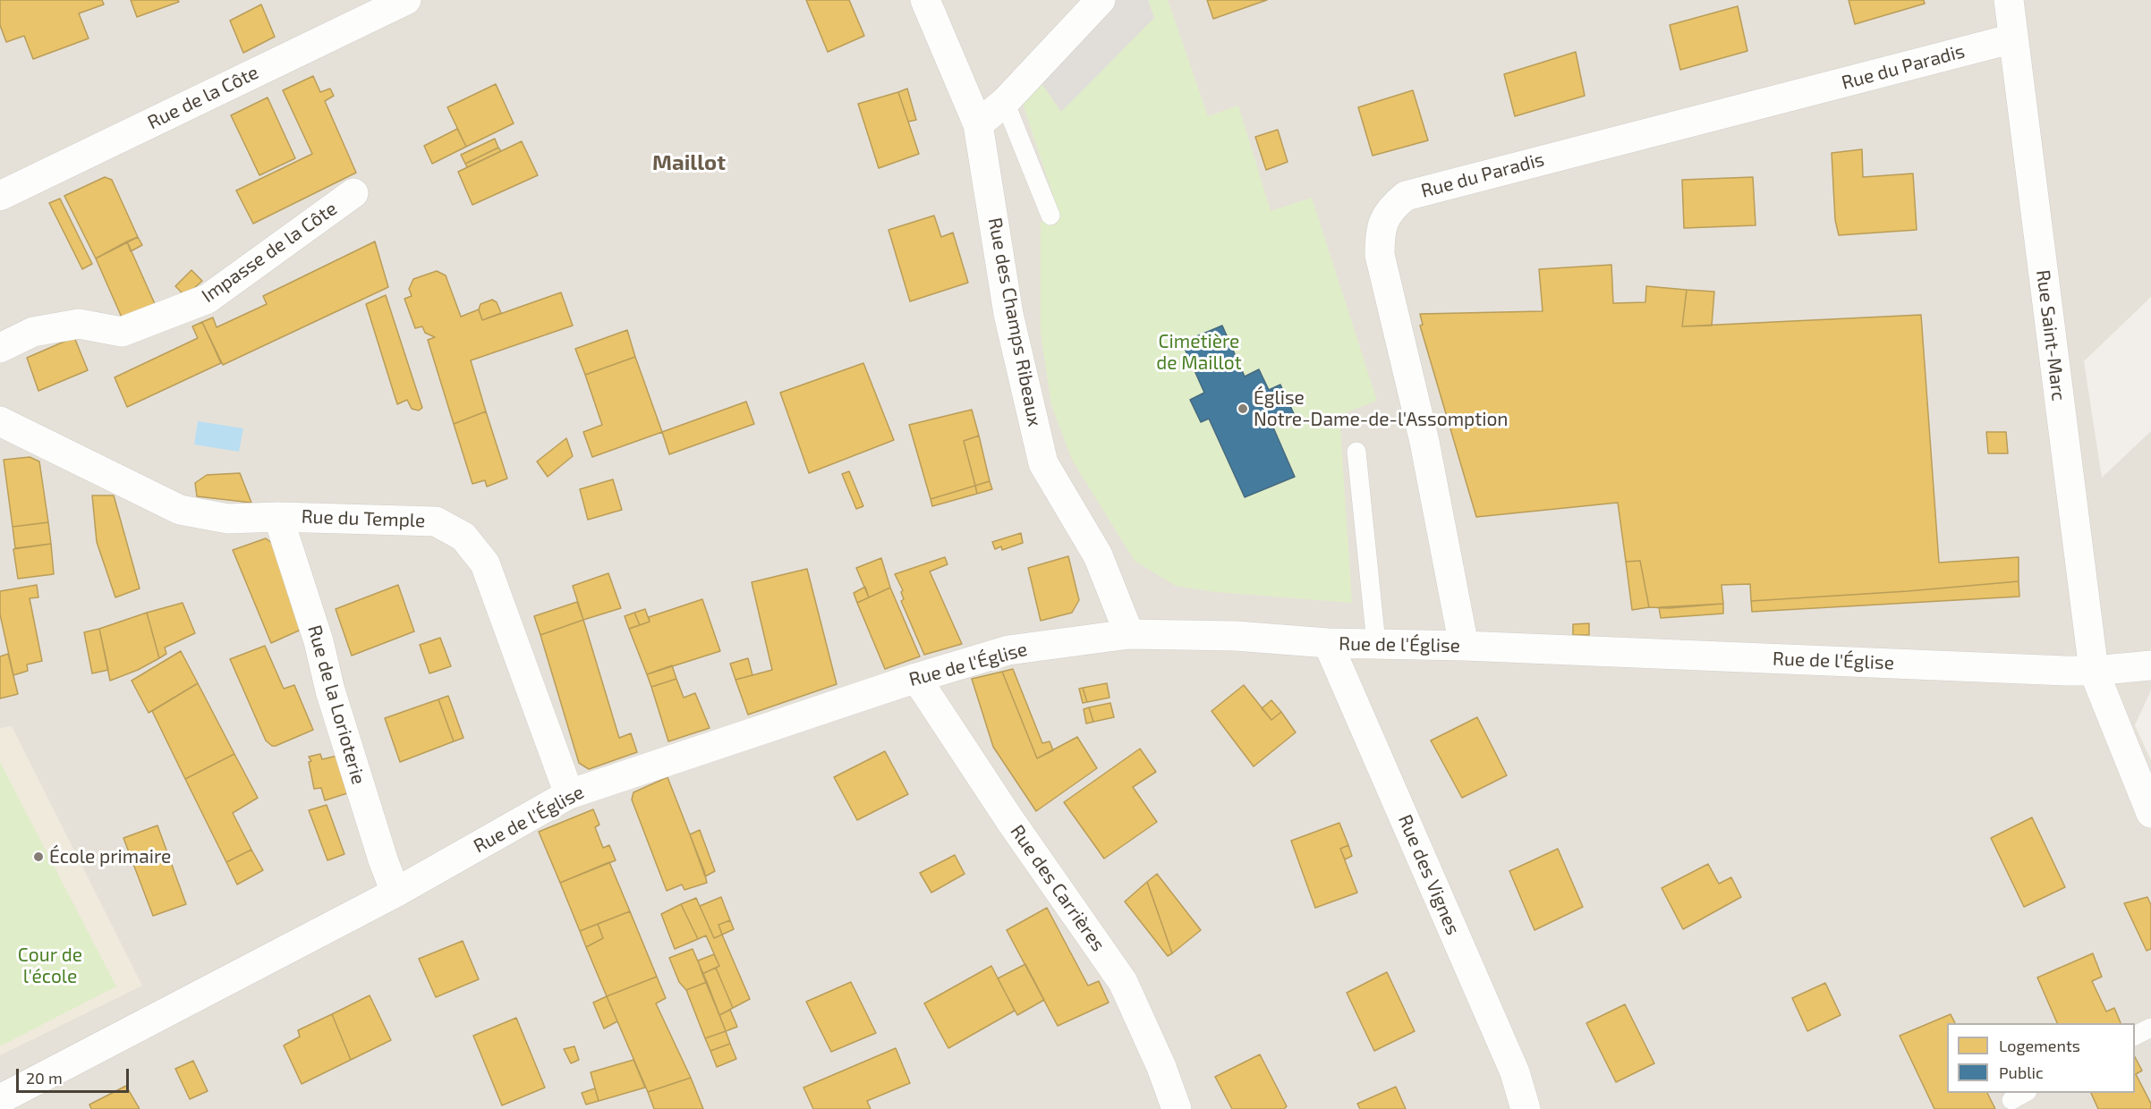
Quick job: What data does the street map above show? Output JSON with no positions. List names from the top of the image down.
{
  "streets": {
    "street": [
      "Rue du Paradis",
      "Rue de la Côte",
      "Impasse de la Côte",
      "Rue des Champs Ribeaux",
      "Rue Saint-Marc",
      "Rue du Temple",
      "Rue de l'Église",
      "Rue de la Lorioterie",
      "Rue des Vignes",
      "Rue des Carrières"
    ]
  },
  "crossings": [
    ["Rue du Paradis", "Rue Saint-Marc"],
    ["Rue du Paradis", "Rue de l'Église"],
    ["Rue des Champs Ribeaux", "Rue de l'Église"],
    ["Rue Saint-Marc", "Rue de l'Église"],
    ["Rue du Temple", "Rue de l'Église"],
    ["Rue du Temple", "Rue de la Lorioterie"],
    ["Rue de l'Église", "Rue de la Lorioterie"],
    ["Rue de l'Église", "Rue des Vignes"],
    ["Rue de l'Église", "Rue des Carrières"]
  ],
  "districts": ["Maillot"],
  "parks": ["Cimetière de Maillot", "Cour de l'école"],
  "places": ["Église Notre-Dame-de-l'Assomption", "École primaire"],
  "legend": ["Logements", "Public"],
  "scale_bar": "20 m"
}
